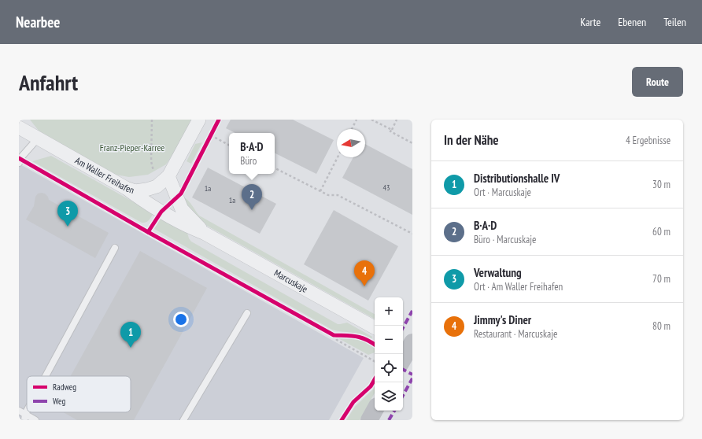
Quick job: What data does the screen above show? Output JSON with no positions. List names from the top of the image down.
{
  "streets": {
    "street": ["Am Waller Freihafen", "Marcuskaje"]
  },
  "crossings": [
    ["Am Waller Freihafen", "Marcuskaje"]
  ],
  "parks": ["Franz-Pieper-Karree"],
  "house_numbers": ["43", "1a", "1a"],
  "legend": ["Radweg", "Weg"],
  "north": "left",
  "page": {
    "header": "Nearbee",
    "nav": ["Karte", "Ebenen", "Teilen"],
    "buttons": "Route",
    "title": "Anfahrt",
    "heading": ["In der Nähe", "4 Ergebnisse"],
    "popup": ["B·A·D", "Büro"],
    "list": [
      {
        "mark": "1",
        "name": "Distributionshalle IV",
        "note": "Ort · Marcuskaje",
        "value": "30 m"
      },
      {
        "mark": "2",
        "name": "B·A·D",
        "note": "Büro · Marcuskaje",
        "value": "60 m"
      },
      {
        "mark": "3",
        "name": "Verwaltung",
        "note": "Ort · Am Waller Freihafen",
        "value": "70 m"
      },
      {
        "mark": "4",
        "name": "Jimmy's Diner",
        "note": "Restaurant · Marcuskaje",
        "value": "80 m"
      }
    ],
    "pins": [
      "2",
      "3",
      "4",
      "1"
    ],
    "map_buttons": ["+", "−"]
  }
}
